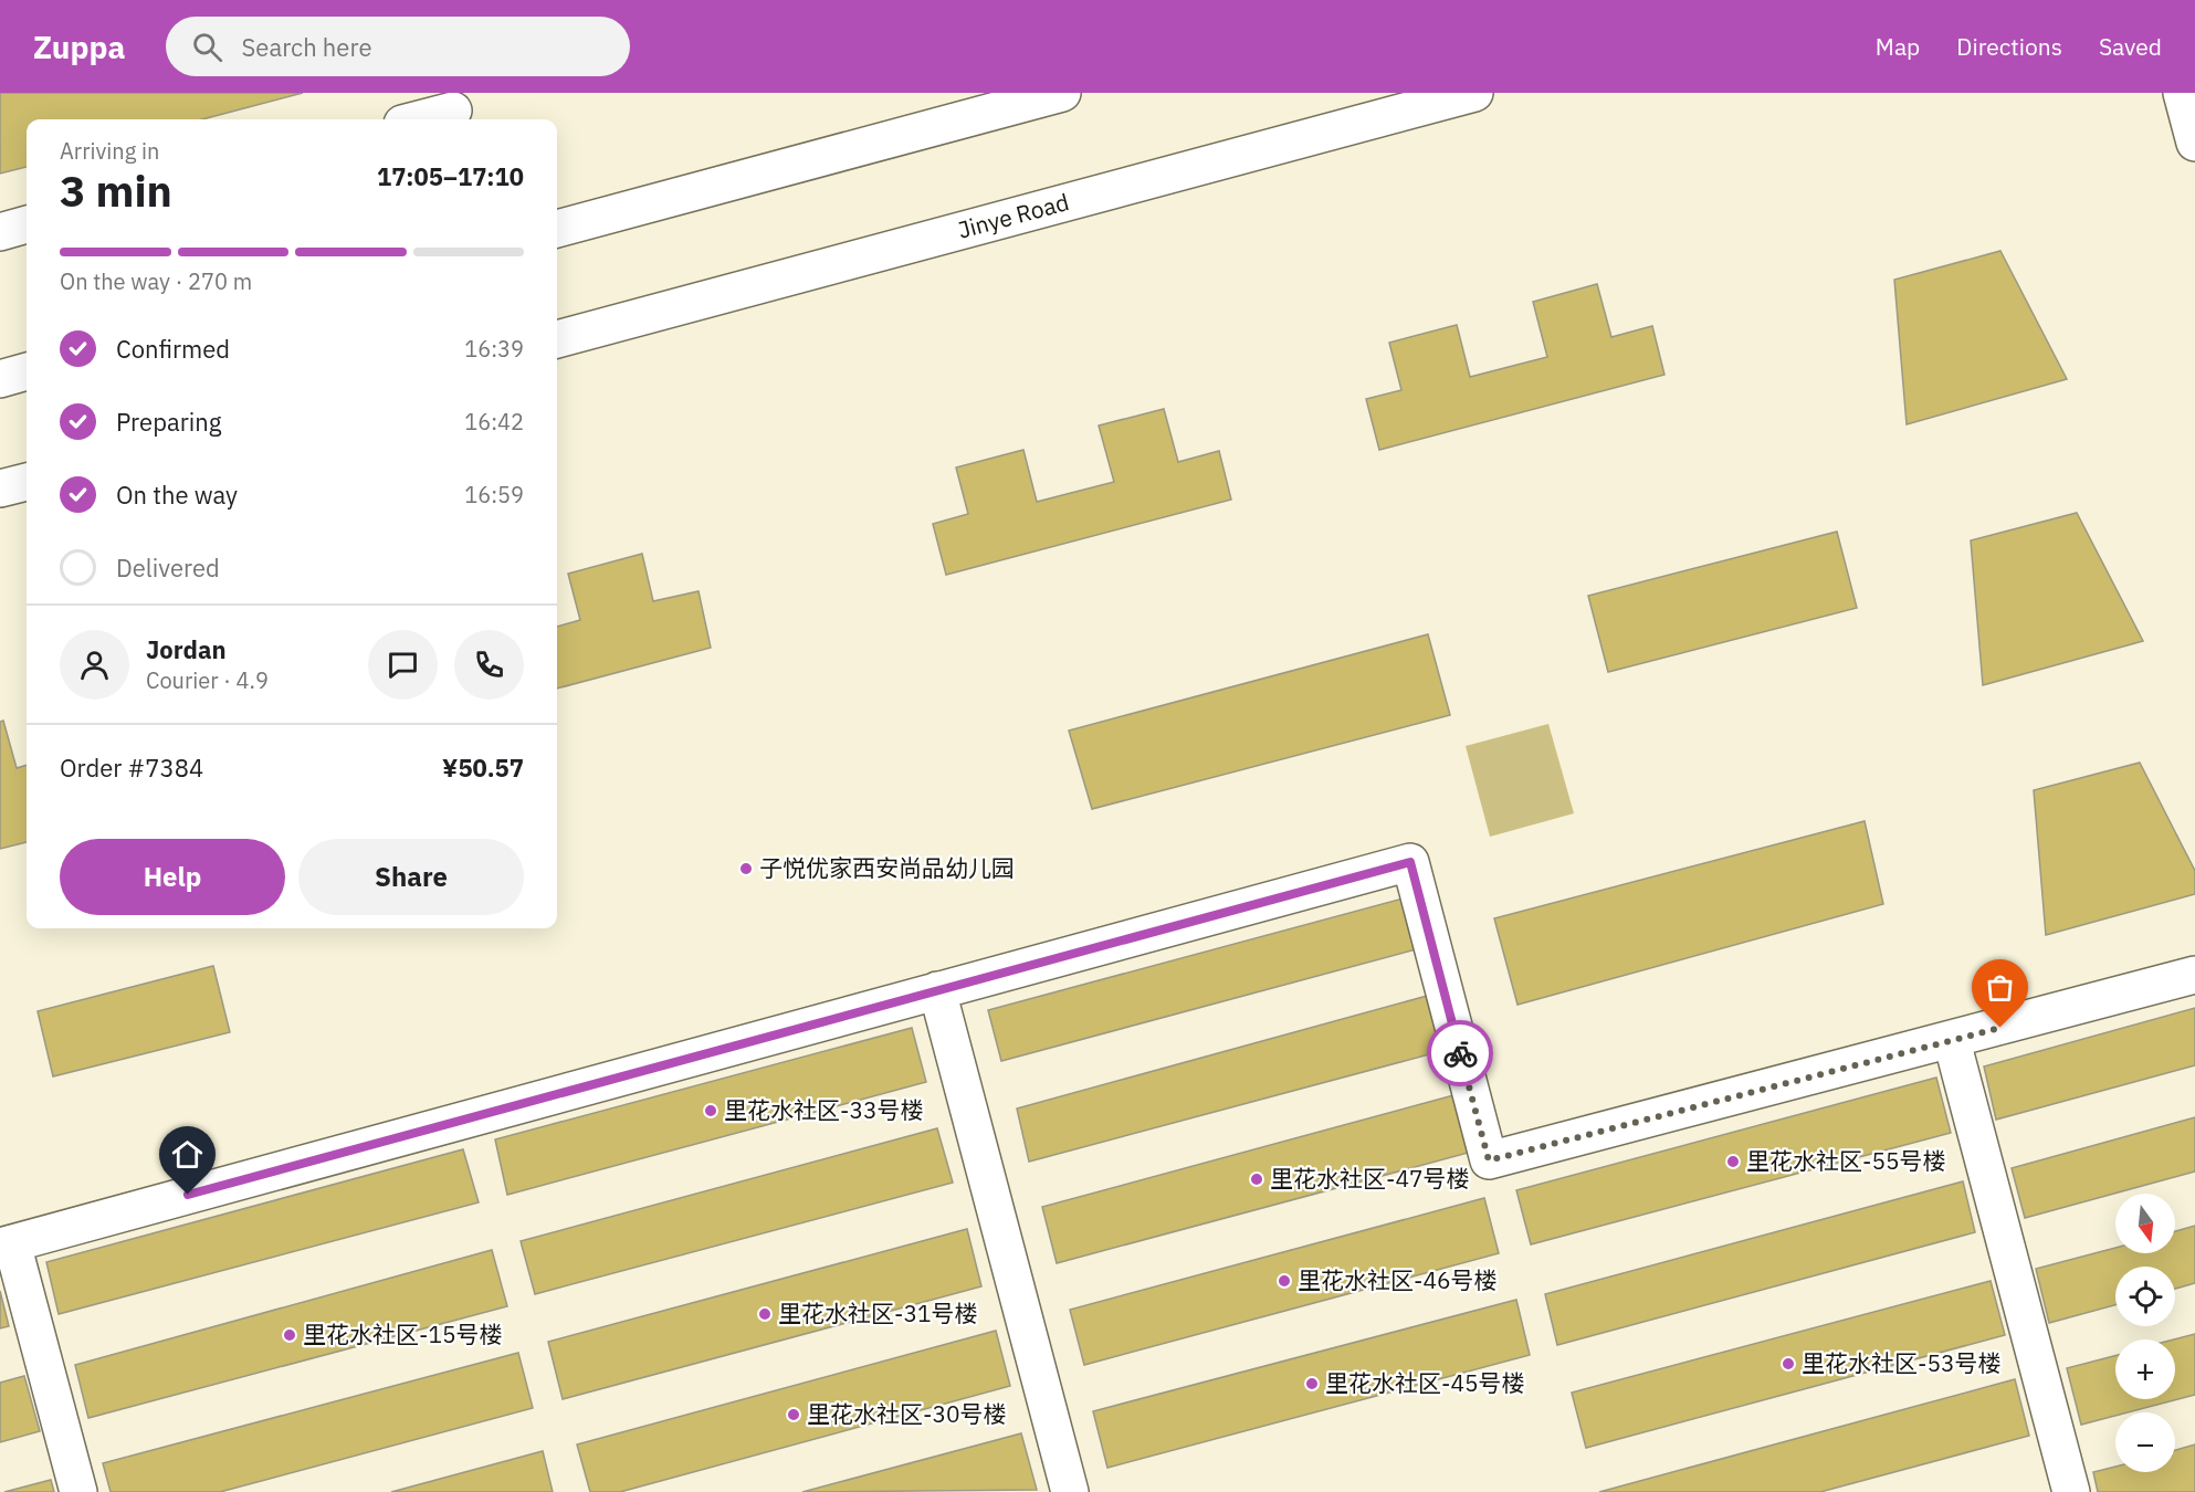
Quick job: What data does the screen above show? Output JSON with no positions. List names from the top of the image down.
{
  "streets": {
    "street": ["Jinye Road"]
  },
  "places": [
    "子悦优家西安尚品幼儿园",
    "里花水社区-33号楼",
    "里花水社区-55号楼",
    "里花水社区-47号楼",
    "里花水社区-46号楼",
    "里花水社区-31号楼",
    "里花水社区-15号楼",
    "里花水社区-53号楼",
    "里花水社区-45号楼",
    "里花水社区-30号楼"
  ],
  "north": "bottom",
  "page": {
    "header": "Zuppa",
    "search": "Search here",
    "nav": ["Map", "Directions", "Saved"],
    "heading": ["3 min", "Arriving in", "17:05–17:10"],
    "panel": [
      "Jordan",
      "Courier · 4.9",
      "Order #7384",
      "¥50.57"
    ],
    "bar": "On the way · 270 m",
    "list": [
      ["Confirmed", "16:39"],
      ["Preparing", "16:42"],
      ["On the way", "16:59"],
      "Delivered"
    ],
    "buttons": ["Help", "Share"],
    "map_buttons": ["+", "−"]
  }
}
